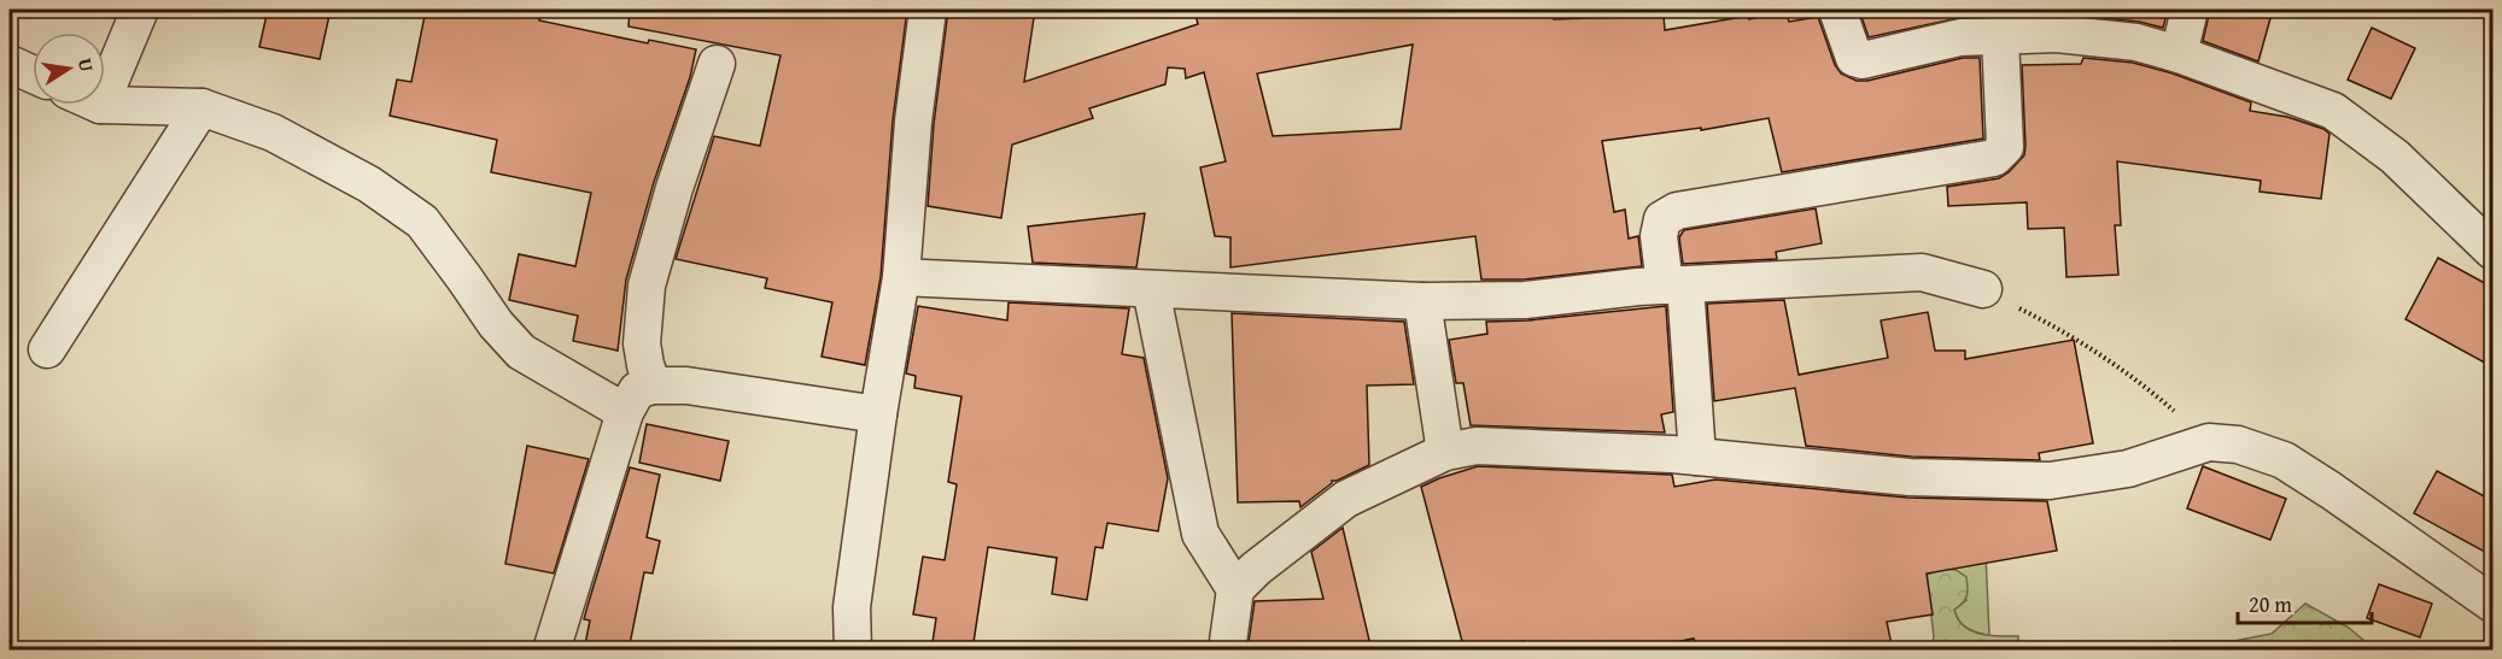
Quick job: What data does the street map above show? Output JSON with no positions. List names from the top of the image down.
{
  "scale_bar": "20 m",
  "north": "right"
}
